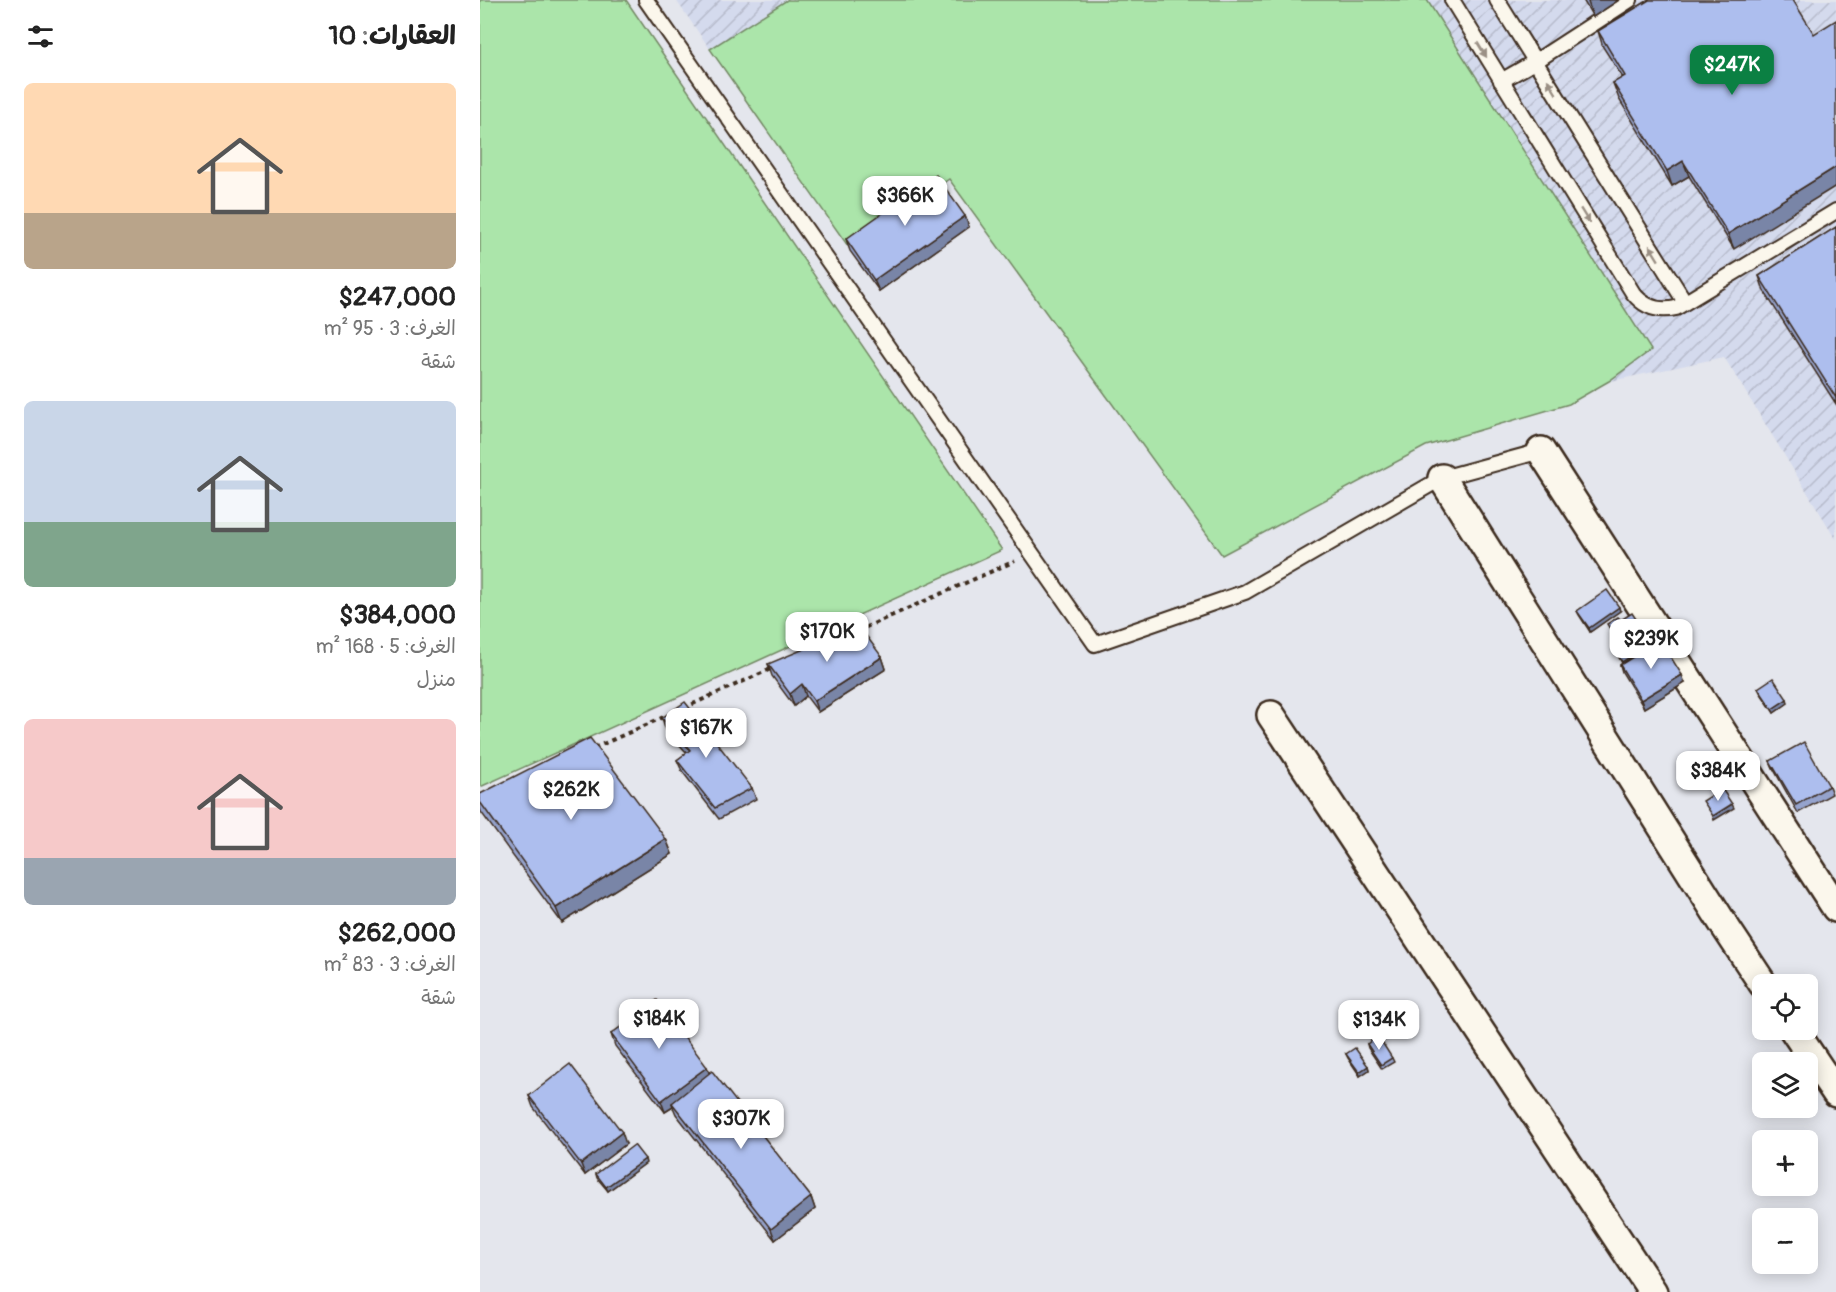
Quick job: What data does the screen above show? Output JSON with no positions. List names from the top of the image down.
{
  "page": {
    "heading": "العقارات: 10",
    "price": [
      "$247K",
      "$366K",
      "$170K",
      "$239K",
      "$167K",
      "$384K",
      "$262K",
      "$184K",
      "$134K",
      "$307K"
    ],
    "list": [
      {
        "name": "$247,000",
        "note": "الغرف: 3 · 95 m² · شقة"
      },
      {
        "name": "$384,000",
        "note": "الغرف: 5 · 168 m² · منزل"
      },
      {
        "name": "$262,000",
        "note": "الغرف: 3 · 83 m² · شقة"
      }
    ],
    "map_buttons": ["+", "−"]
  }
}
